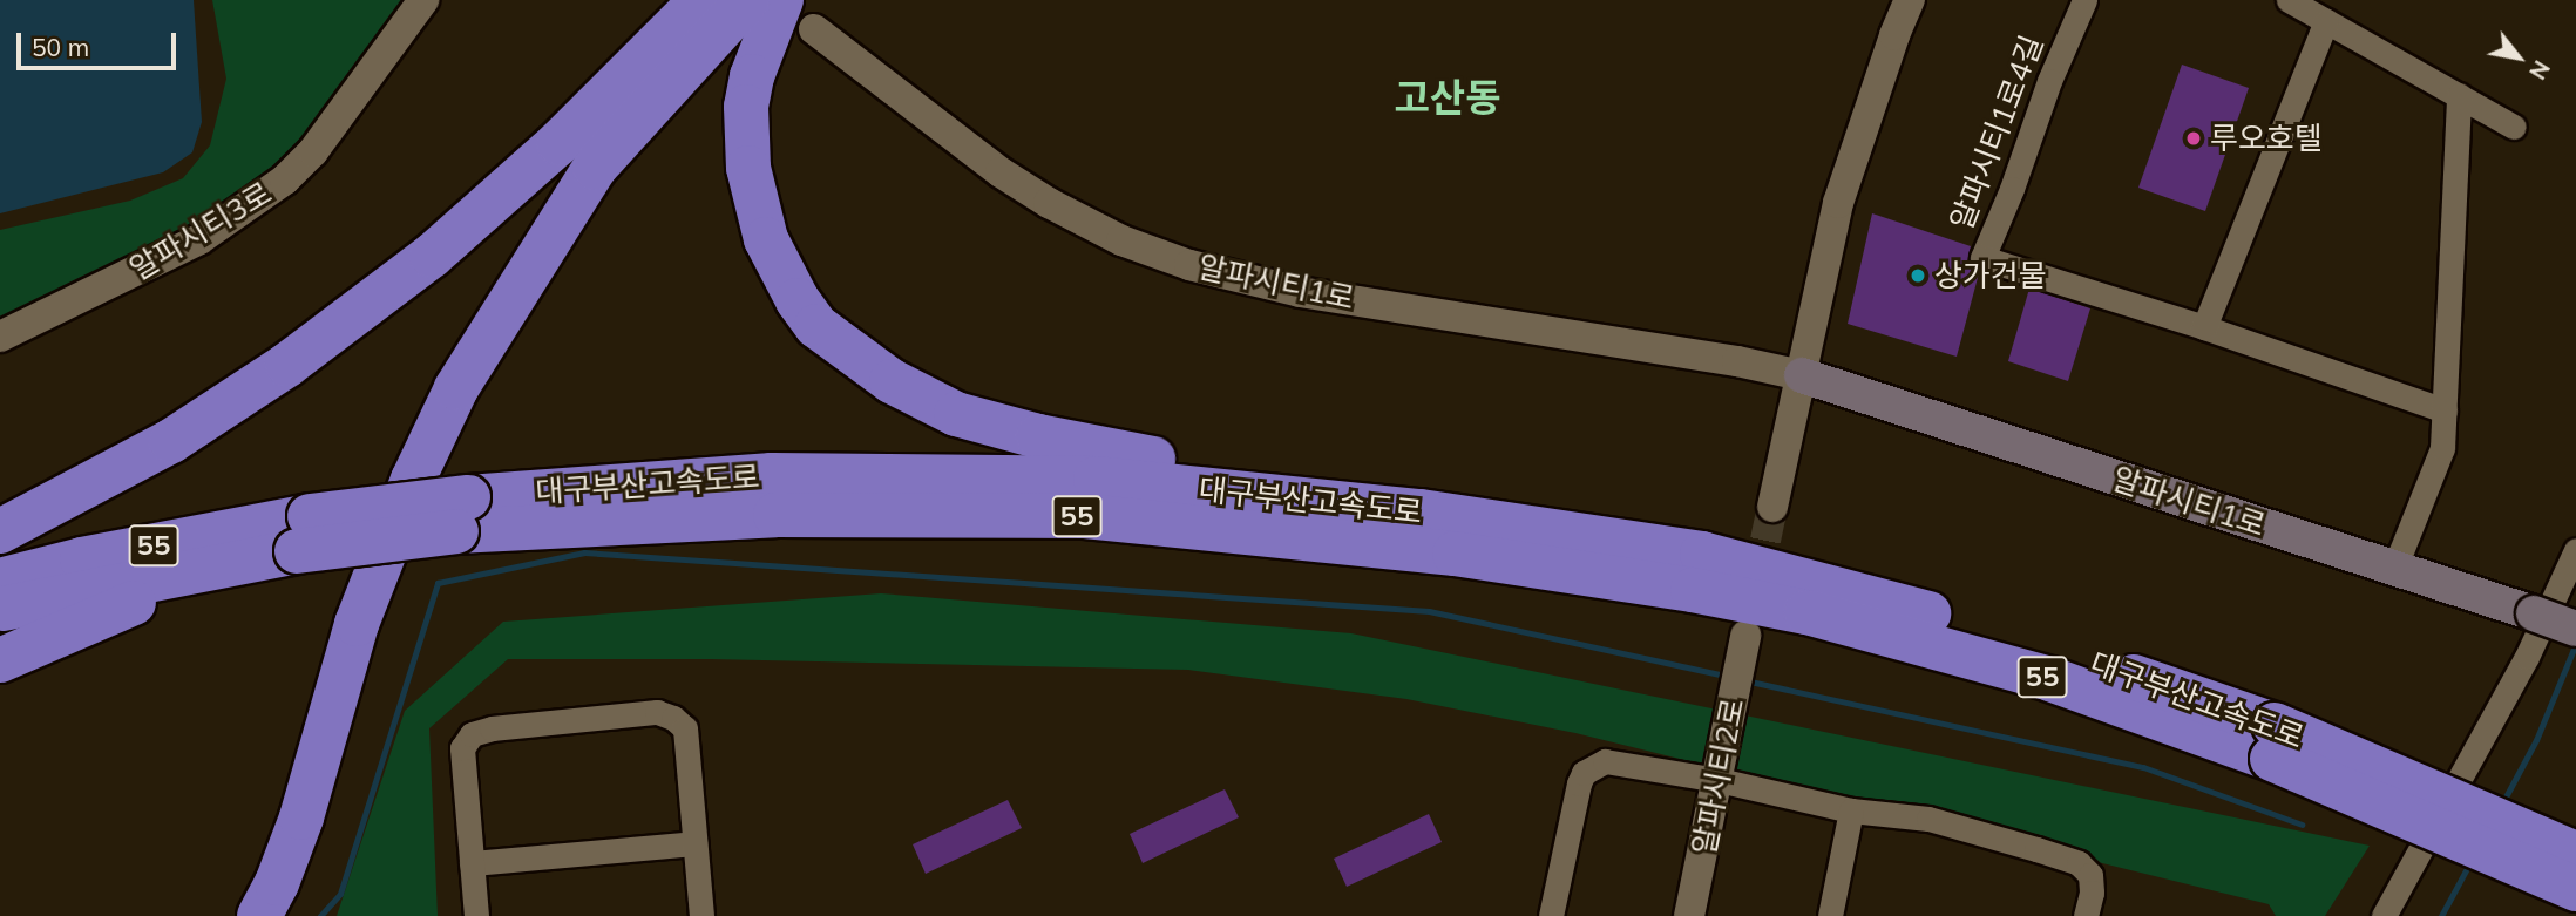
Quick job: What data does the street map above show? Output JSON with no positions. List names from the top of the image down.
{
  "streets": {
    "highway": ["대구부산고속도로", "55"],
    "main road": ["알파시티1로"],
    "street": ["알파시티1로4길", "알파시티3로", "알파시티2로"]
  },
  "districts": ["고산동"],
  "places": ["루오호텔", "상가건물"],
  "scale_bar": "50 m",
  "north": "bottom right"
}
